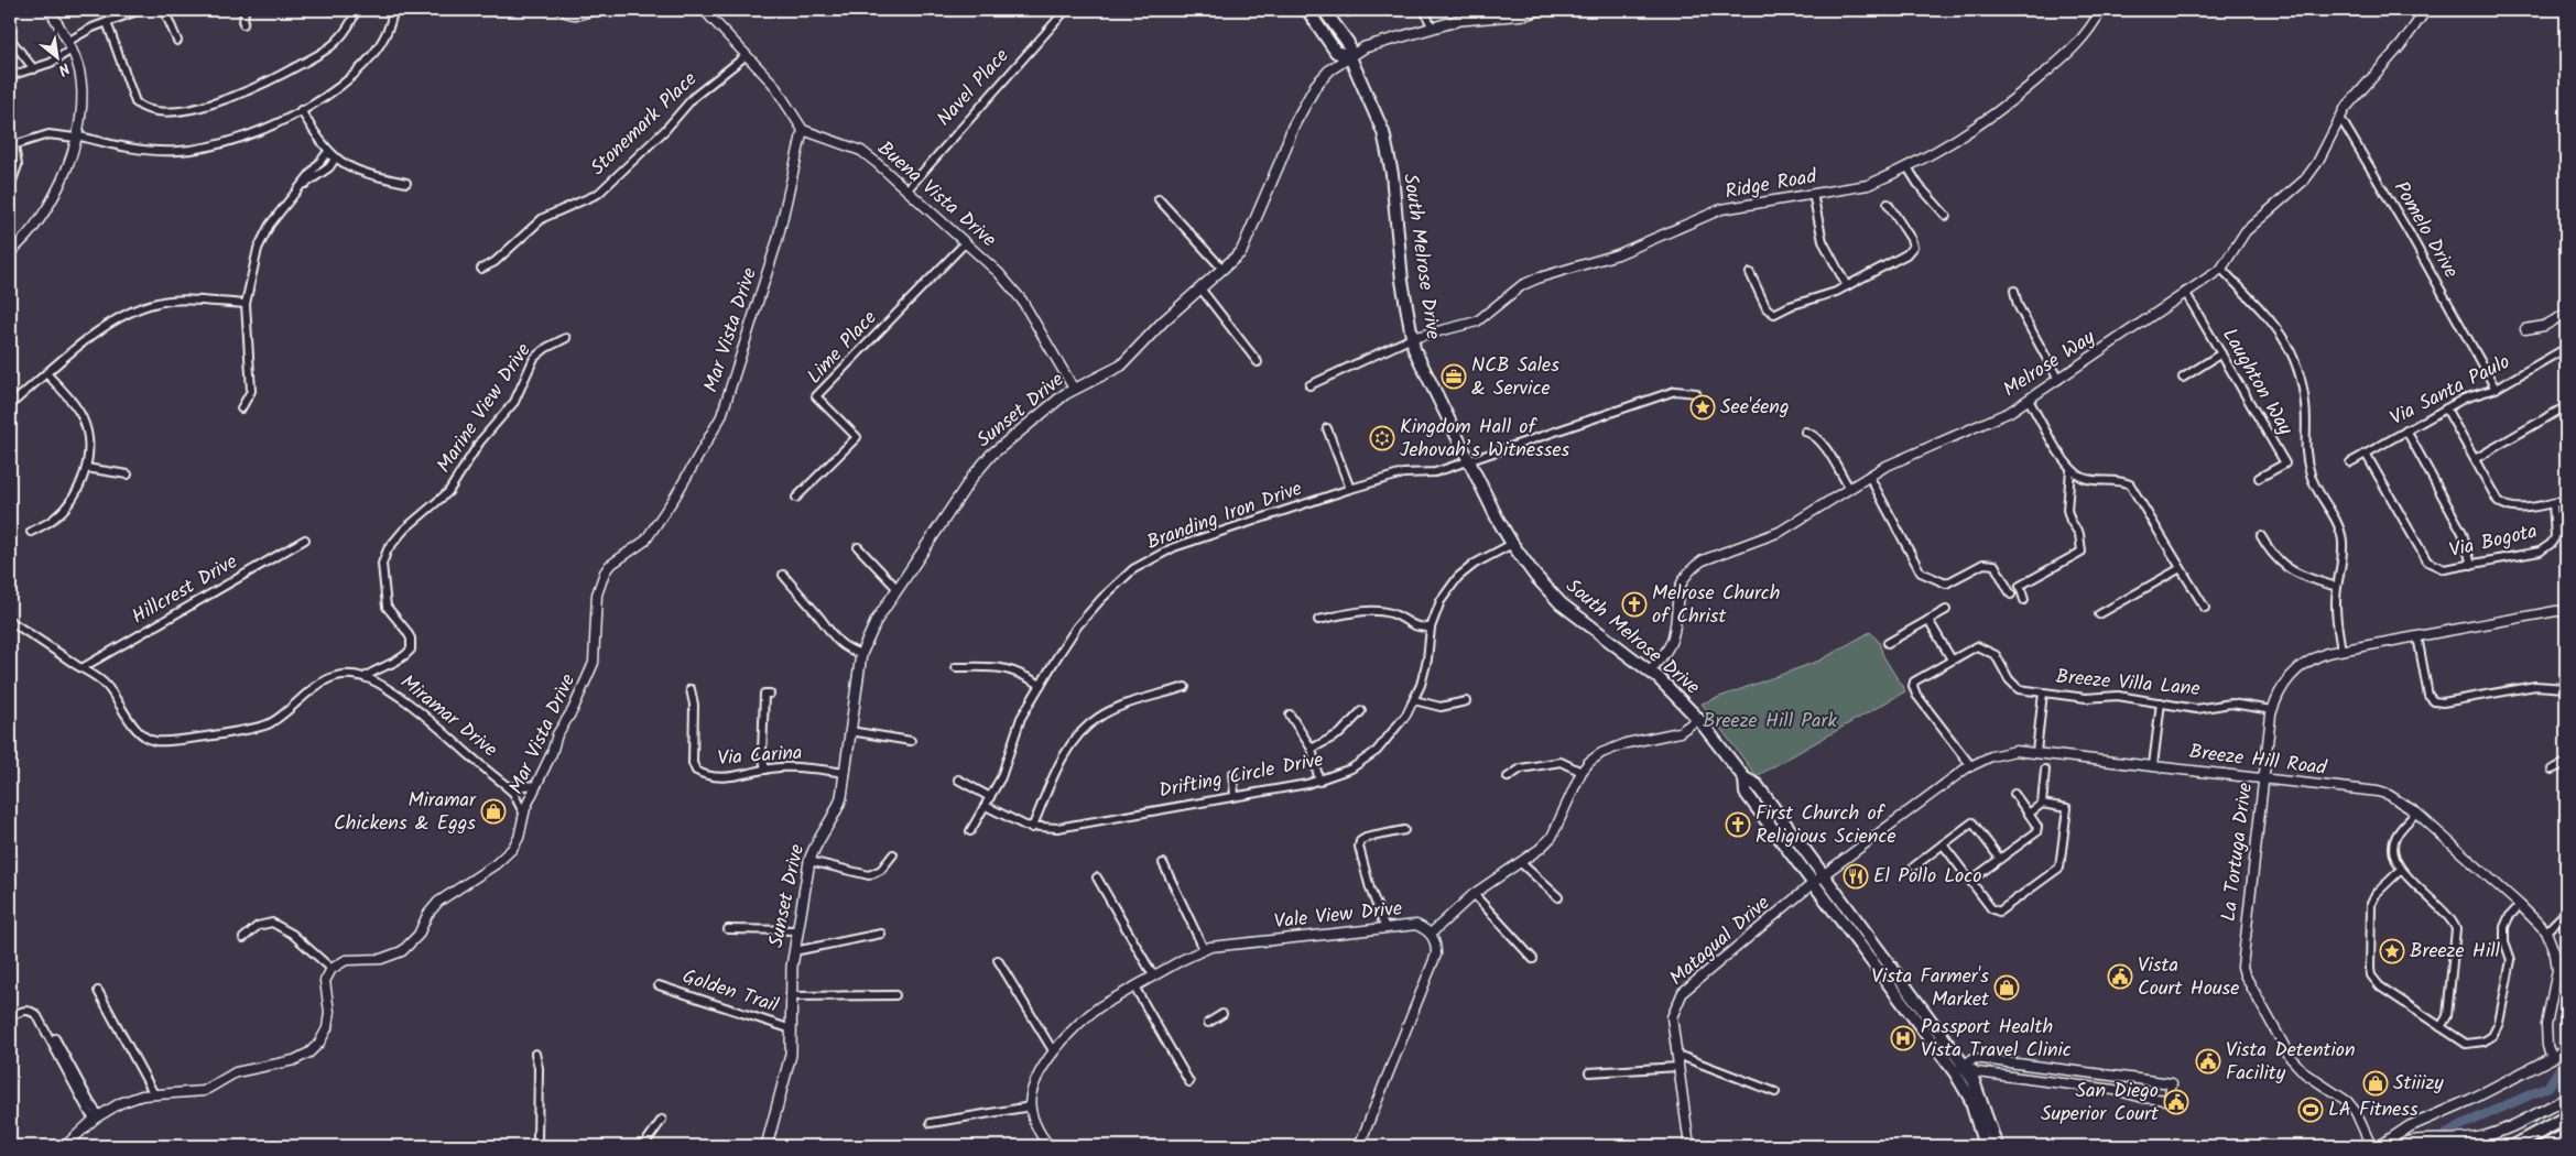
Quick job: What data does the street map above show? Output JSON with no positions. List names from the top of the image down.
{
  "streets": {
    "main road": ["South Melrose Drive", "Sunset Drive"],
    "street": [
      "Navel Place",
      "Stonemark Place",
      "Ridge Road",
      "Buena Vista Drive",
      "Pomelo Drive",
      "Mar Vista Drive",
      "Lime Place",
      "Melrose Way",
      "Laughton Way",
      "Via Santa Paulo",
      "Marine View Drive",
      "Branding Iron Drive",
      "Via Bogota",
      "Hillcrest Drive",
      "Breeze Villa Lane",
      "Miramar Drive",
      "Via Carina",
      "Breeze Hill Road",
      "Drifting Circle Drive",
      "La Tortuga Drive",
      "Vale View Drive",
      "Matagual Drive",
      "Golden Trail"
    ]
  },
  "crossings": [
    ["Navel Place", "Buena Vista Drive"],
    ["Ridge Road", "South Melrose Drive"],
    ["Buena Vista Drive", "Mar Vista Drive"],
    ["Buena Vista Drive", "Lime Place"],
    ["Buena Vista Drive", "Sunset Drive"],
    ["Pomelo Drive", "Melrose Way"],
    ["Pomelo Drive", "Via Santa Paulo"],
    ["South Melrose Drive", "Melrose Way"],
    ["South Melrose Drive", "Sunset Drive"],
    ["South Melrose Drive", "Branding Iron Drive"],
    ["South Melrose Drive", "Breeze Hill Road"],
    ["South Melrose Drive", "Drifting Circle Drive"],
    ["South Melrose Drive", "Matagual Drive"],
    ["Mar Vista Drive", "Miramar Drive"],
    ["Melrose Way", "Laughton Way"],
    ["Via Santa Paulo", "Via Bogota"],
    ["Marine View Drive", "Miramar Drive"],
    ["Sunset Drive", "Via Carina"],
    ["Sunset Drive", "Golden Trail"],
    ["Branding Iron Drive", "Drifting Circle Drive"],
    ["Breeze Villa Lane", "Breeze Hill Road"],
    ["Breeze Villa Lane", "La Tortuga Drive"],
    ["Breeze Hill Road", "La Tortuga Drive"],
    ["Breeze Hill Road", "Matagual Drive"]
  ],
  "parks": ["Breeze Hill Park"],
  "places": {
    "office": ["NCB Sales & Service"],
    "place": ["See'éeng", "Breeze Hill"],
    "synagogue": ["Kingdom Hall of Jehovah’s Witnesses"],
    "church": ["Melrose Church of Christ", "First Church of Religious Science"],
    "shop": ["Miramar Chickens & Eggs", "Vista Farmer's Market", "Stiiizy"],
    "restaurant": ["El Pollo Loco"],
    "public building": ["Vista Court House", "Vista Detention Facility", "San Diego Superior Court"],
    "hospital": ["Passport Health Vista Travel Clinic"],
    "sports": ["LA Fitness"]
  },
  "north": "bottom right"
}
